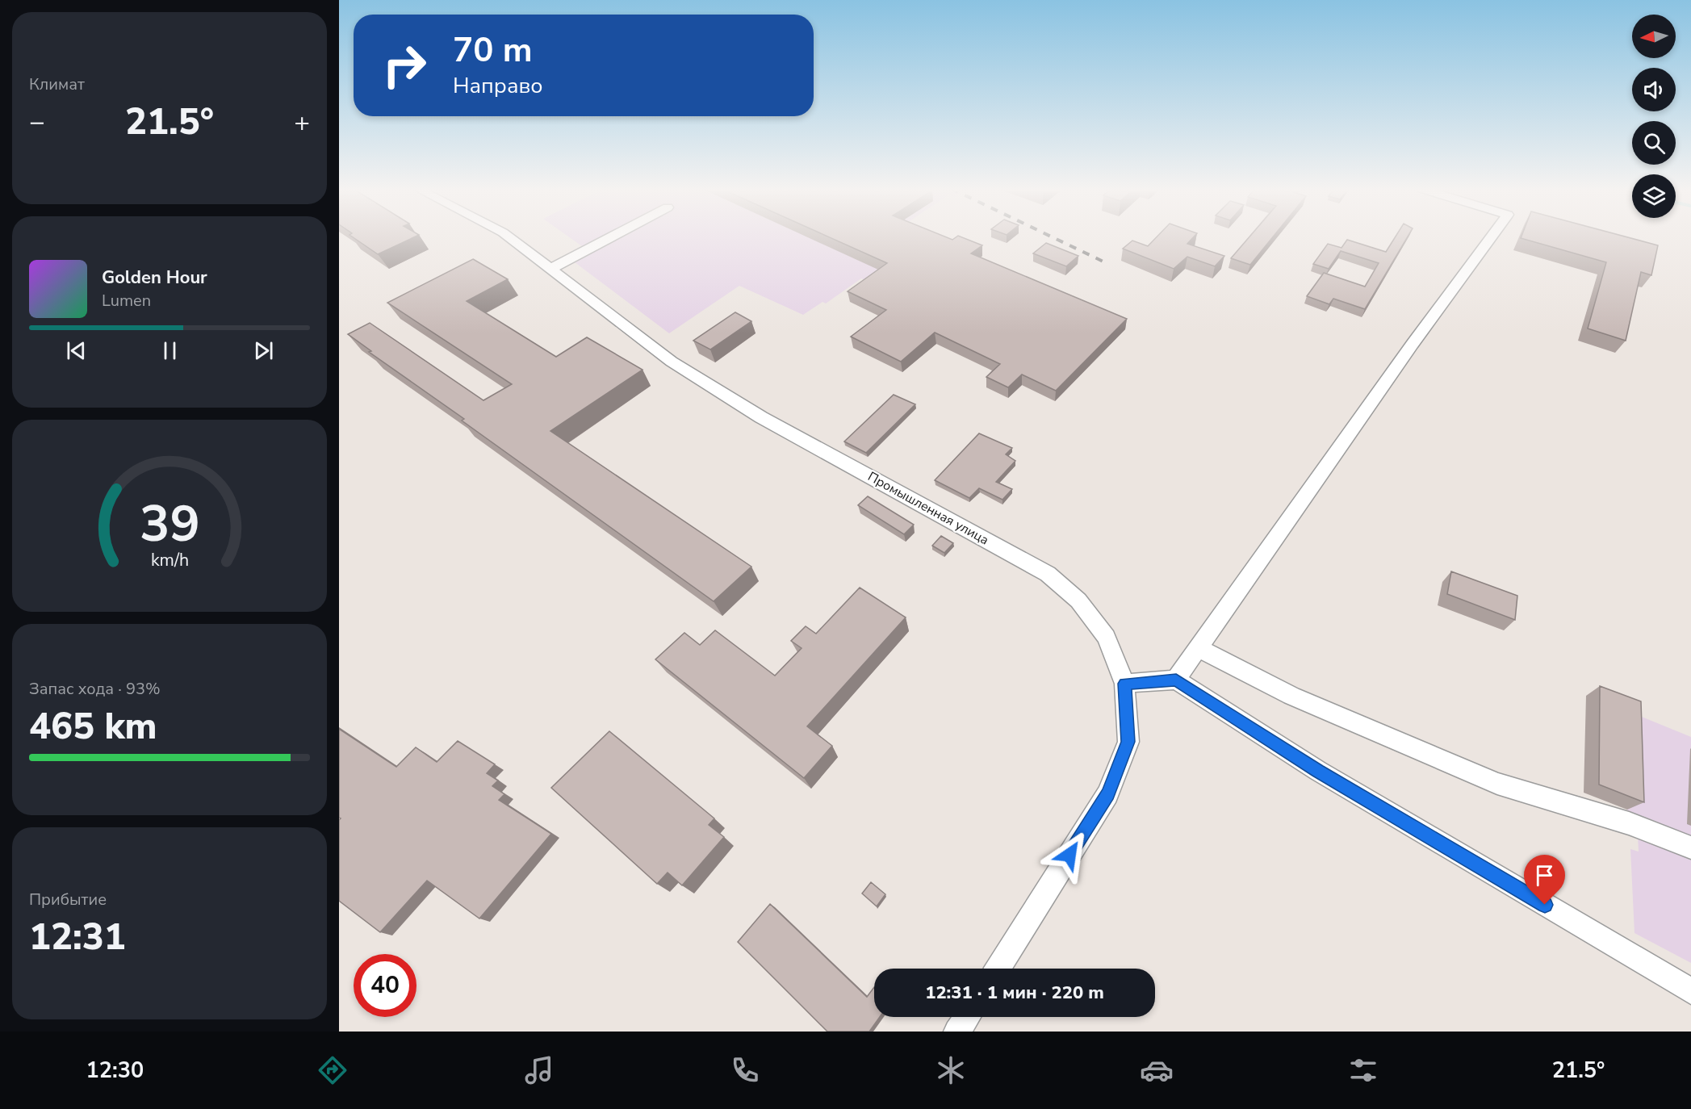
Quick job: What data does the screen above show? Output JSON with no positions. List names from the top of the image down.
{
  "streets": {
    "street": ["Промышленная улица"]
  },
  "north": "left",
  "page": {
    "tile": [
      "Климат",
      ["Запас хода · 93%", "465 km"],
      ["Прибытие", "12:31"]
    ],
    "turn": ["70 m", "Направо"],
    "heat": ["−", "21.5°", "+"],
    "song": ["Golden Hour", "Lumen"],
    "limit": "40",
    "trip": "12:31 · 1 мин · 220 m",
    "tabs": ["12:30", "21.5°"],
    "gauge": ["39", "km/h"]
  }
}
